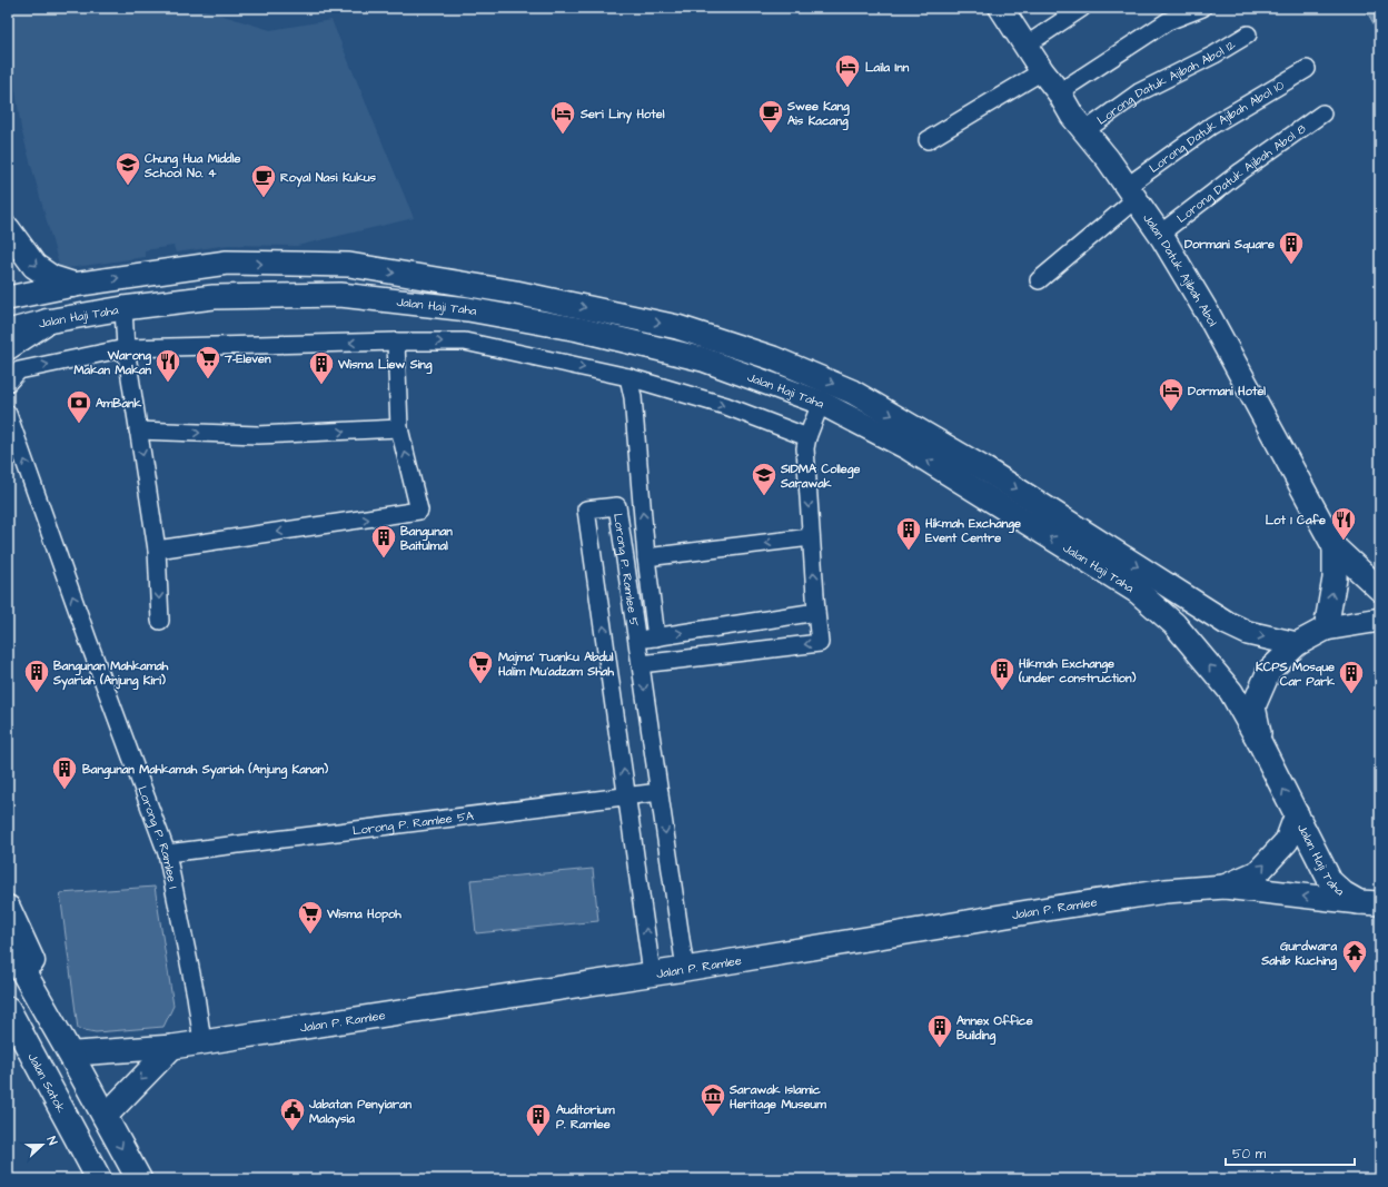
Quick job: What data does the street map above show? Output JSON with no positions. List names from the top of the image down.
{
  "streets": {
    "main road": [
      "Jalan Datuk Ajibah Abol",
      "Jalan Haji Taha",
      "Jalan P. Ramlee",
      "Jalan Satok"
    ],
    "street": [
      "Lorong Datuk Ajibah Abol 12",
      "Lorong Datuk Ajibah Abol 10",
      "Lorong Datuk Ajibah Abol 8",
      "Lorong P. Ramlee 5",
      "Lorong P. Ramlee 5A",
      "Lorong P. Ramlee 1"
    ]
  },
  "crossings": [
    ["Lorong Datuk Ajibah Abol 12", "Jalan Datuk Ajibah Abol"],
    ["Lorong Datuk Ajibah Abol 10", "Jalan Datuk Ajibah Abol"],
    ["Lorong Datuk Ajibah Abol 8", "Jalan Datuk Ajibah Abol"],
    ["Jalan Haji Taha", "Jalan P. Ramlee"],
    ["Lorong P. Ramlee 5", "Lorong P. Ramlee 5A"],
    ["Lorong P. Ramlee 5", "Jalan P. Ramlee"],
    ["Lorong P. Ramlee 5A", "Lorong P. Ramlee 1"],
    ["Lorong P. Ramlee 1", "Jalan P. Ramlee"]
  ],
  "places": {
    "hotel": ["Laila Inn", "Seri Liny Hotel", "Dormani Hotel"],
    "cafe": ["Swee Kang Ais Kacang", "Royal Nasi Kukus"],
    "school or university": ["Chung Hua Middle School No. 4", "SIDMA College Sarawak"],
    "building": [
      "Dormani Square",
      "Wisma Liew Sing",
      "Hikmah Exchange Event Centre",
      "Bangunan Baitulmal",
      "Hikmah Exchange (under construction)",
      "Bangunan Mahkamah Syariah (Anjung Kiri)",
      "KCPS Mosque Car Park",
      "Bangunan Mahkamah Syariah (Anjung Kanan)",
      "Annex Office Building",
      "Auditorium P. Ramlee"
    ],
    "supermarket": ["7-Eleven", "Majma' Tuanku Abdul Halim Mu'adzam Shah", "Wisma Hopoh"],
    "restaurant": ["Warong Makan Makan", "Lot 1 Cafe"],
    "bank": ["AmBank"],
    "temple": ["Gurdwara Sahib Kuching"],
    "museum": ["Sarawak Islamic Heritage Museum"],
    "public building": ["Jabatan Penyiaran Malaysia"]
  },
  "scale_bar": "50 m",
  "north": "right"
}
